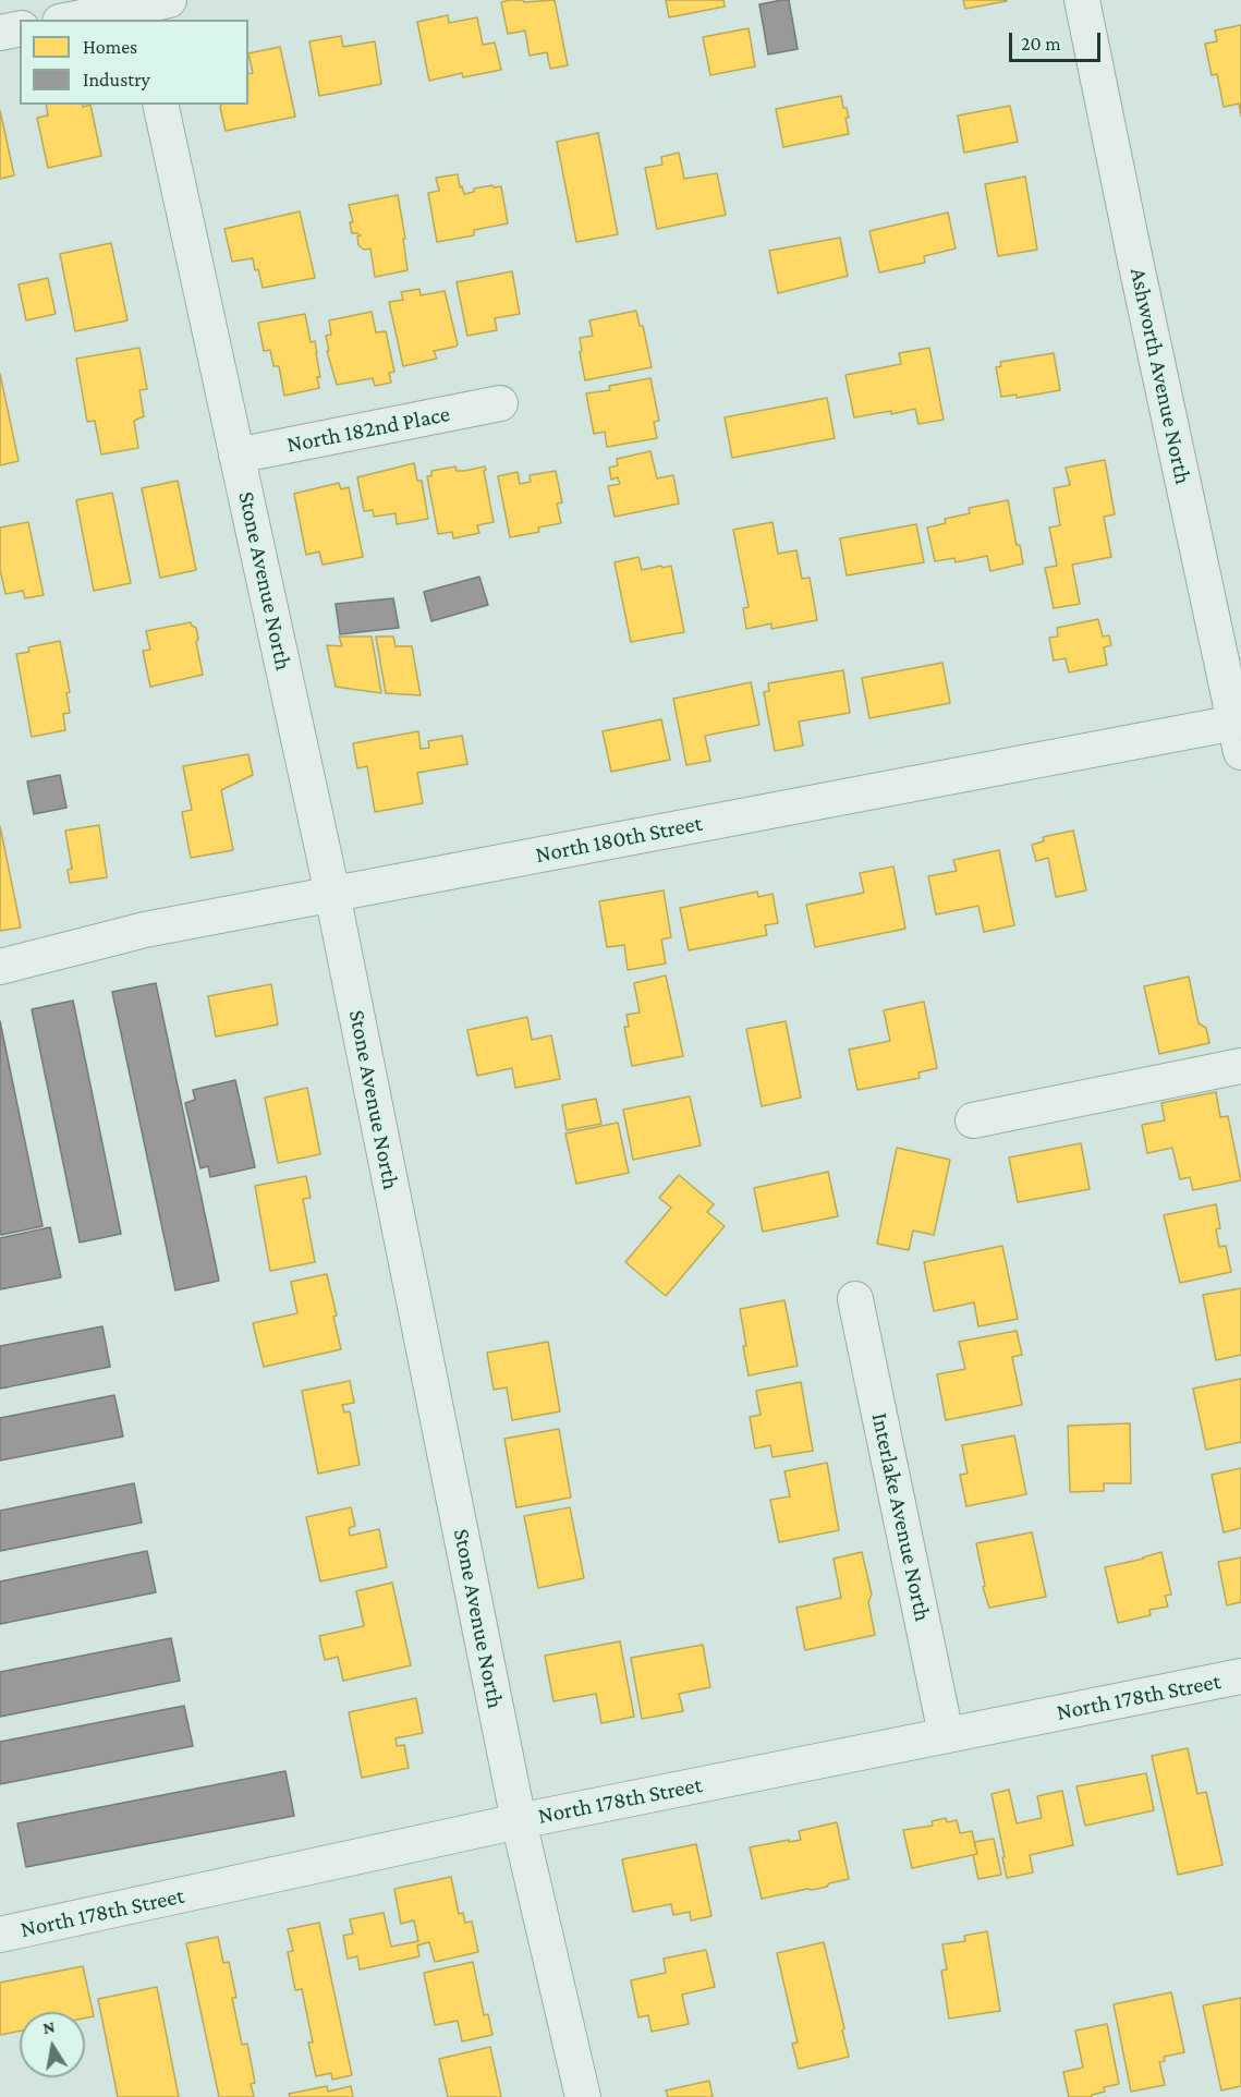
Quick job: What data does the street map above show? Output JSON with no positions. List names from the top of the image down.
{
  "streets": {
    "street": [
      "Ashworth Avenue North",
      "North 182nd Place",
      "Stone Avenue North",
      "North 180th Street",
      "Interlake Avenue North",
      "North 178th Street"
    ]
  },
  "crossings": [
    ["Ashworth Avenue North", "North 180th Street"],
    ["North 182nd Place", "Stone Avenue North"],
    ["Stone Avenue North", "North 180th Street"],
    ["Stone Avenue North", "North 178th Street"],
    ["Interlake Avenue North", "North 178th Street"]
  ],
  "legend": ["Homes", "Industry"],
  "scale_bar": "20 m",
  "north": "top"
}
